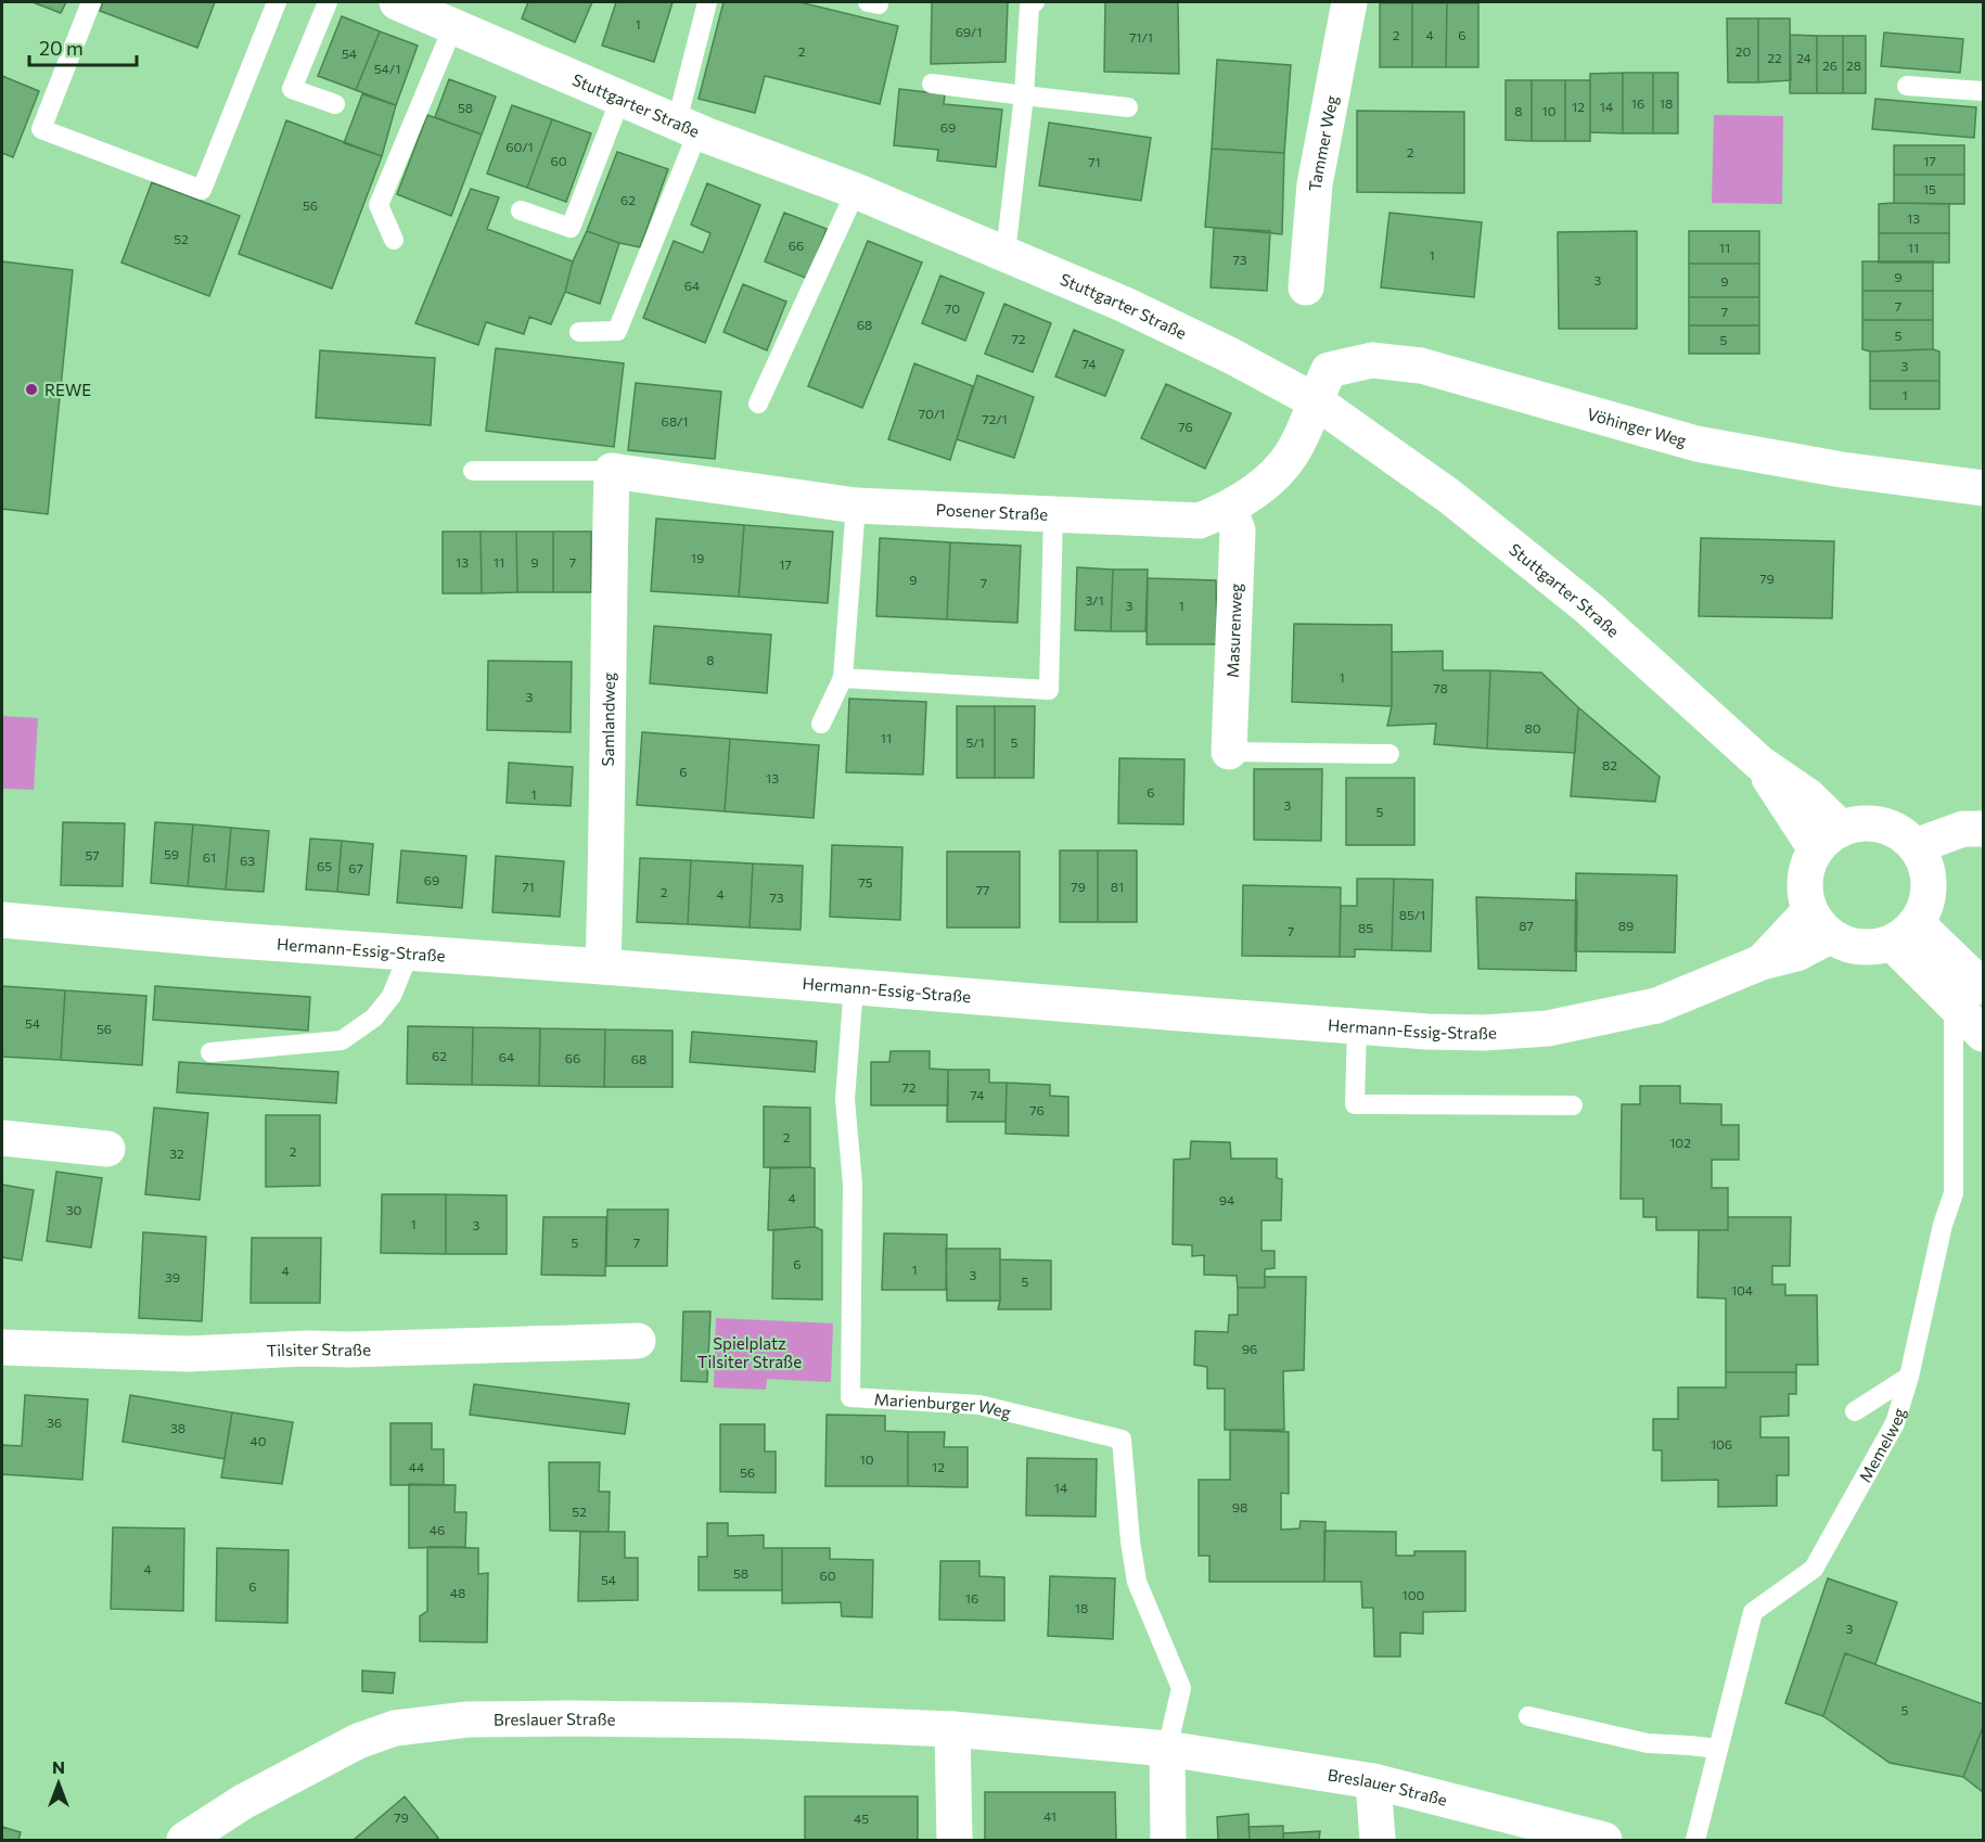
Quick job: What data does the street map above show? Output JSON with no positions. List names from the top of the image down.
{
  "streets": {
    "street": [
      "Stuttgarter Straße",
      "Tammer Weg",
      "Vöhinger Weg",
      "Posener Straße",
      "Masurenweg",
      "Samlandweg",
      "Hermann-Essig-Straße",
      "Tilsiter Straße",
      "Breslauer Straße"
    ],
    "lane": ["Marienburger Weg", "Memelweg"]
  },
  "crossings": [
    ["Stuttgarter Straße", "Vöhinger Weg"],
    ["Stuttgarter Straße", "Posener Straße"],
    ["Stuttgarter Straße", "Hermann-Essig-Straße"],
    ["Vöhinger Weg", "Posener Straße"],
    ["Posener Straße", "Masurenweg"],
    ["Posener Straße", "Samlandweg"],
    ["Samlandweg", "Hermann-Essig-Straße"],
    ["Hermann-Essig-Straße", "Marienburger Weg"],
    ["Marienburger Weg", "Breslauer Straße"]
  ],
  "parks": ["Spielplatz Tilsiter Straße"],
  "places": ["REWE"],
  "house_numbers": [
    "1",
    "69/1",
    "2",
    "4",
    "6",
    "71/1",
    "2",
    "20",
    "54",
    "22",
    "24",
    "26",
    "28",
    "54/1",
    "16",
    "18",
    "12",
    "14",
    "58",
    "8",
    "10",
    "69",
    "60/1",
    "2",
    "60",
    "17",
    "71",
    "15",
    "62",
    "56",
    "13",
    "52",
    "66",
    "11",
    "11",
    "1",
    "73",
    "9",
    "3",
    "9",
    "64",
    "7",
    "70",
    "7",
    "68",
    "5",
    "72",
    "5",
    "74",
    "3",
    "1",
    "70/1",
    "72/1",
    "68/1",
    "76",
    "19",
    "13",
    "11",
    "9",
    "7",
    "17",
    "79",
    "9",
    "7",
    "3/1",
    "3",
    "1",
    "8",
    "1",
    "78",
    "3",
    "80",
    "11",
    "5/1",
    "5",
    "82",
    "6",
    "13",
    "6",
    "1",
    "3",
    "5",
    "59",
    "57",
    "61",
    "63",
    "65",
    "67",
    "69",
    "75",
    "71",
    "79",
    "81",
    "77",
    "2",
    "4",
    "73",
    "85/1",
    "87",
    "89",
    "85",
    "7",
    "54",
    "56",
    "62",
    "64",
    "66",
    "68",
    "72",
    "74",
    "76",
    "2",
    "102",
    "2",
    "32",
    "4",
    "94",
    "30",
    "1",
    "3",
    "5",
    "7",
    "6",
    "1",
    "4",
    "3",
    "39",
    "5",
    "104",
    "96",
    "36",
    "38",
    "40",
    "106",
    "10",
    "44",
    "12",
    "56",
    "14",
    "98",
    "52",
    "46",
    "4",
    "58",
    "60",
    "54",
    "6",
    "48",
    "100",
    "16",
    "18",
    "3",
    "5",
    "41",
    "79",
    "45"
  ],
  "scale_bar": "20 m",
  "north": "top"
}
